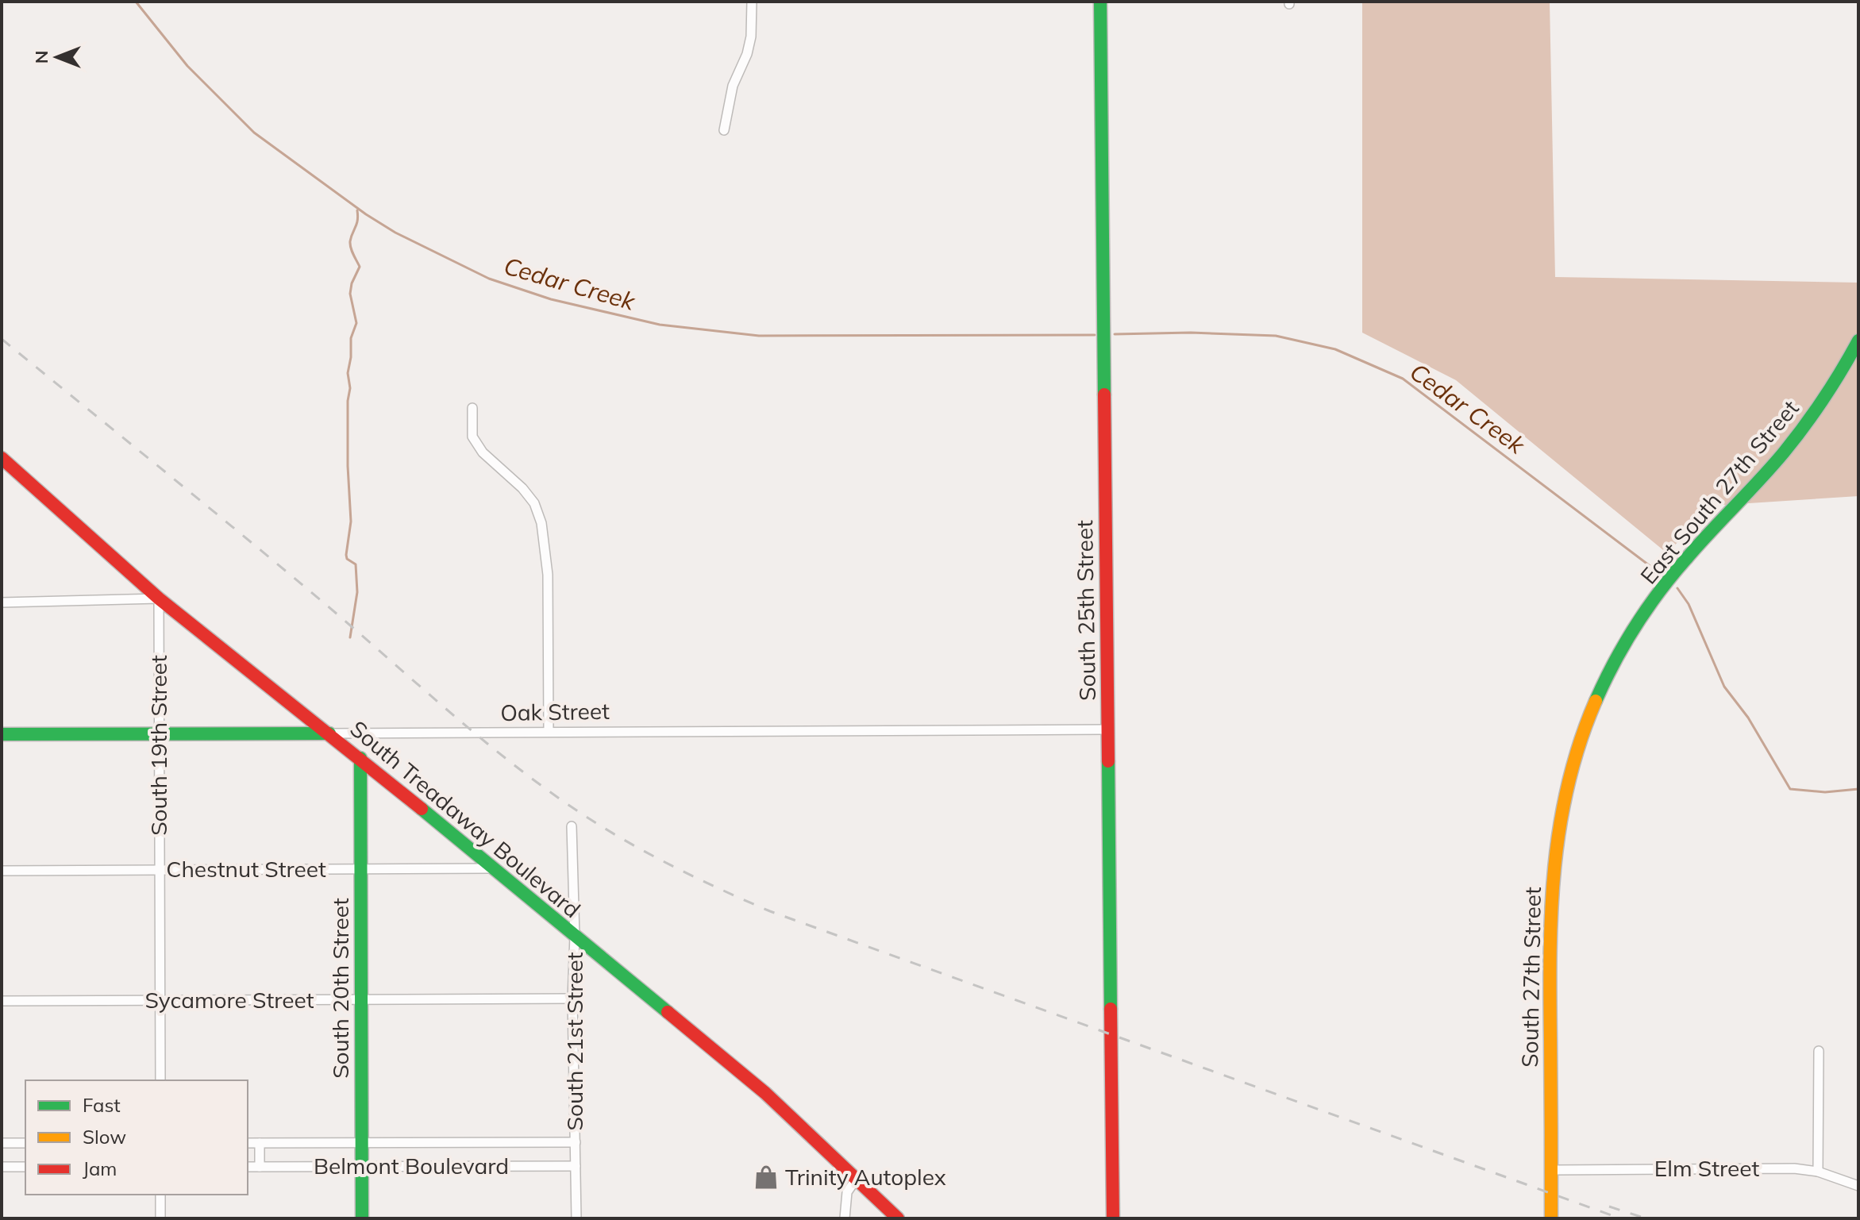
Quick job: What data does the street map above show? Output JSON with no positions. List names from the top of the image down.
{
  "streets": {
    "main road": [
      "East South 27th Street",
      "South 25th Street",
      "Oak Street",
      "South Treadaway Boulevard",
      "South 27th Street",
      "South 20th Street"
    ],
    "street": [
      "South 19th Street",
      "Chestnut Street",
      "Sycamore Street",
      "South 21st Street",
      "Belmont Boulevard",
      "Elm Street"
    ]
  },
  "crossings": [
    ["East South 27th Street", "South 27th Street"],
    ["South 25th Street", "Oak Street"],
    ["Oak Street", "South 19th Street"],
    ["Oak Street", "South Treadaway Boulevard"],
    ["South 19th Street", "South Treadaway Boulevard"],
    ["South 19th Street", "Chestnut Street"],
    ["South 19th Street", "Sycamore Street"],
    ["South Treadaway Boulevard", "Chestnut Street"],
    ["South Treadaway Boulevard", "South 20th Street"],
    ["South Treadaway Boulevard", "South 21st Street"],
    ["Chestnut Street", "South 20th Street"],
    ["South 27th Street", "Elm Street"],
    ["South 20th Street", "Sycamore Street"],
    ["South 20th Street", "Belmont Boulevard"],
    ["Sycamore Street", "South 21st Street"],
    ["South 21st Street", "Belmont Boulevard"]
  ],
  "water": ["Cedar Creek"],
  "places": {
    "shop": ["Trinity Autoplex"]
  },
  "legend": ["Fast", "Slow", "Jam"],
  "north": "left"
}
